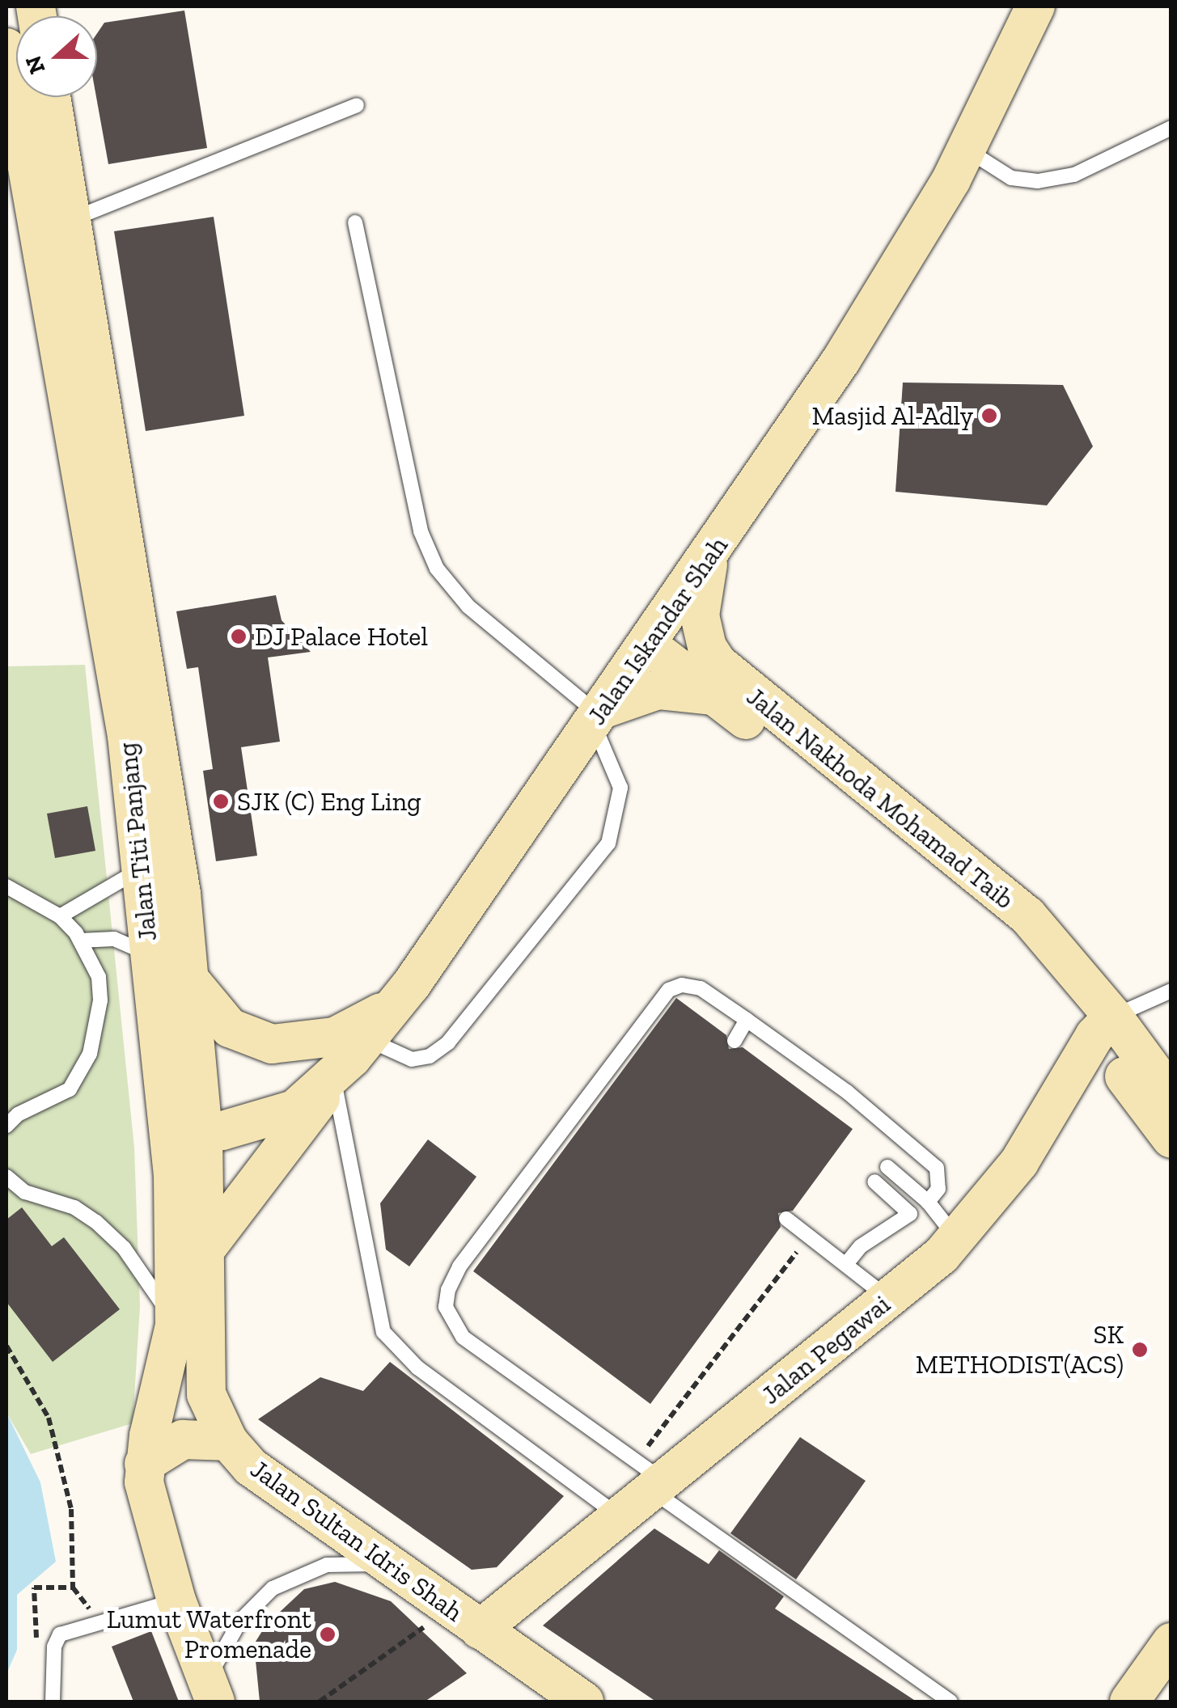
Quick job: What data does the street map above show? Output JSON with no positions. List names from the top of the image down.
{
  "streets": {
    "street": [
      "Jalan Iskandar Shah",
      "Jalan Nakhoda Mohamad Taib",
      "Jalan Titi Panjang",
      "Jalan Pegawai",
      "Jalan Sultan Idris Shah"
    ]
  },
  "crossings": [
    ["Jalan Iskandar Shah", "Jalan Nakhoda Mohamad Taib"],
    ["Jalan Iskandar Shah", "Jalan Titi Panjang"],
    ["Jalan Nakhoda Mohamad Taib", "Jalan Pegawai"],
    ["Jalan Titi Panjang", "Jalan Sultan Idris Shah"],
    ["Jalan Pegawai", "Jalan Sultan Idris Shah"]
  ],
  "places": [
    "Masjid Al-Adly",
    "DJ Palace Hotel",
    "SJK (C) Eng Ling",
    "SK METHODIST(ACS)",
    "Lumut Waterfront Promenade"
  ],
  "north": "left"
}
